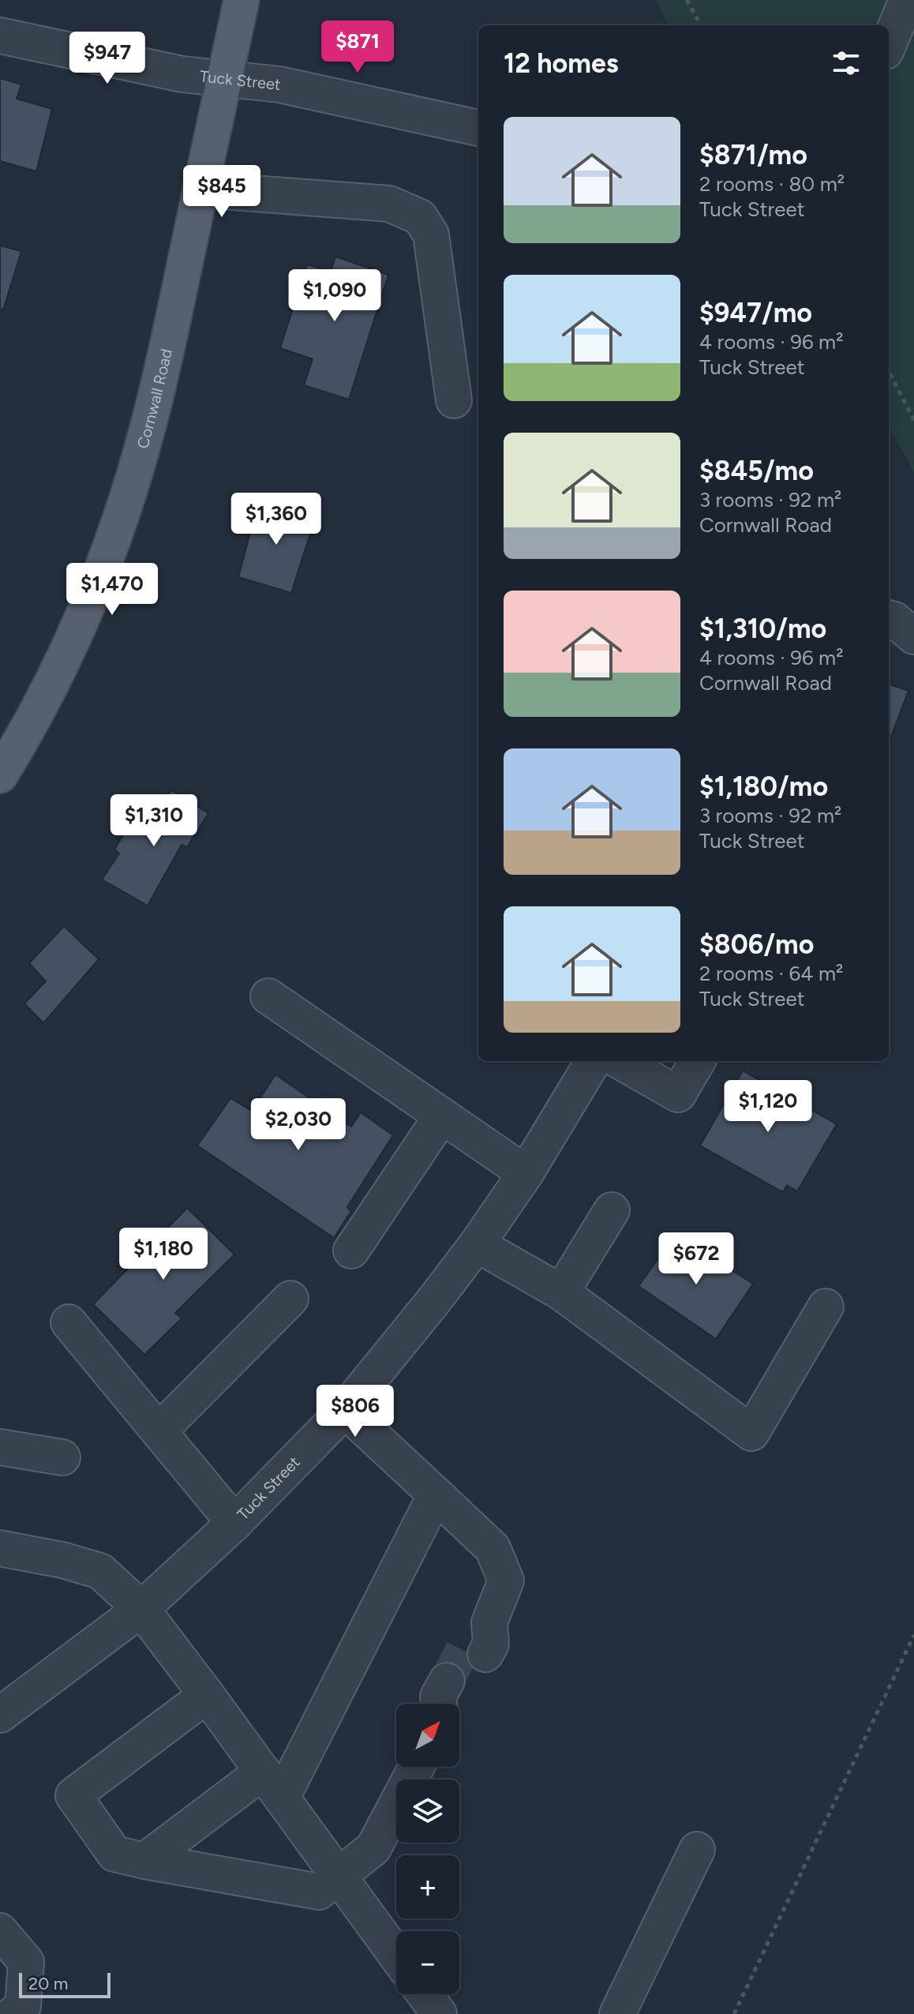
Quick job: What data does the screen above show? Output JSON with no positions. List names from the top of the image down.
{
  "streets": {
    "main road": ["Cornwall Road"],
    "street": ["Tuck Street"]
  },
  "crossings": [
    ["Tuck Street", "Cornwall Road"]
  ],
  "scale_bar": "20 m",
  "north": "top right",
  "page": {
    "price": [
      "$871",
      "$947",
      "$845",
      "$1,090",
      "$1,360",
      "$1,470",
      "$1,310",
      "$1,120",
      "$2,030",
      "$1,180",
      "$672",
      "$806"
    ],
    "heading": "12 homes",
    "list": [
      {
        "name": "$871/mo",
        "note": "2 rooms · 80 m² · Tuck Street"
      },
      {
        "name": "$947/mo",
        "note": "4 rooms · 96 m² · Tuck Street"
      },
      {
        "name": "$845/mo",
        "note": "3 rooms · 92 m² · Cornwall Road"
      },
      {
        "name": "$1,310/mo",
        "note": "4 rooms · 96 m² · Cornwall Road"
      },
      {
        "name": "$1,180/mo",
        "note": "3 rooms · 92 m² · Tuck Street"
      },
      {
        "name": "$806/mo",
        "note": "2 rooms · 64 m² · Tuck Street"
      }
    ],
    "map_buttons": ["+", "−"],
    "scale": "20 m"
  }
}
